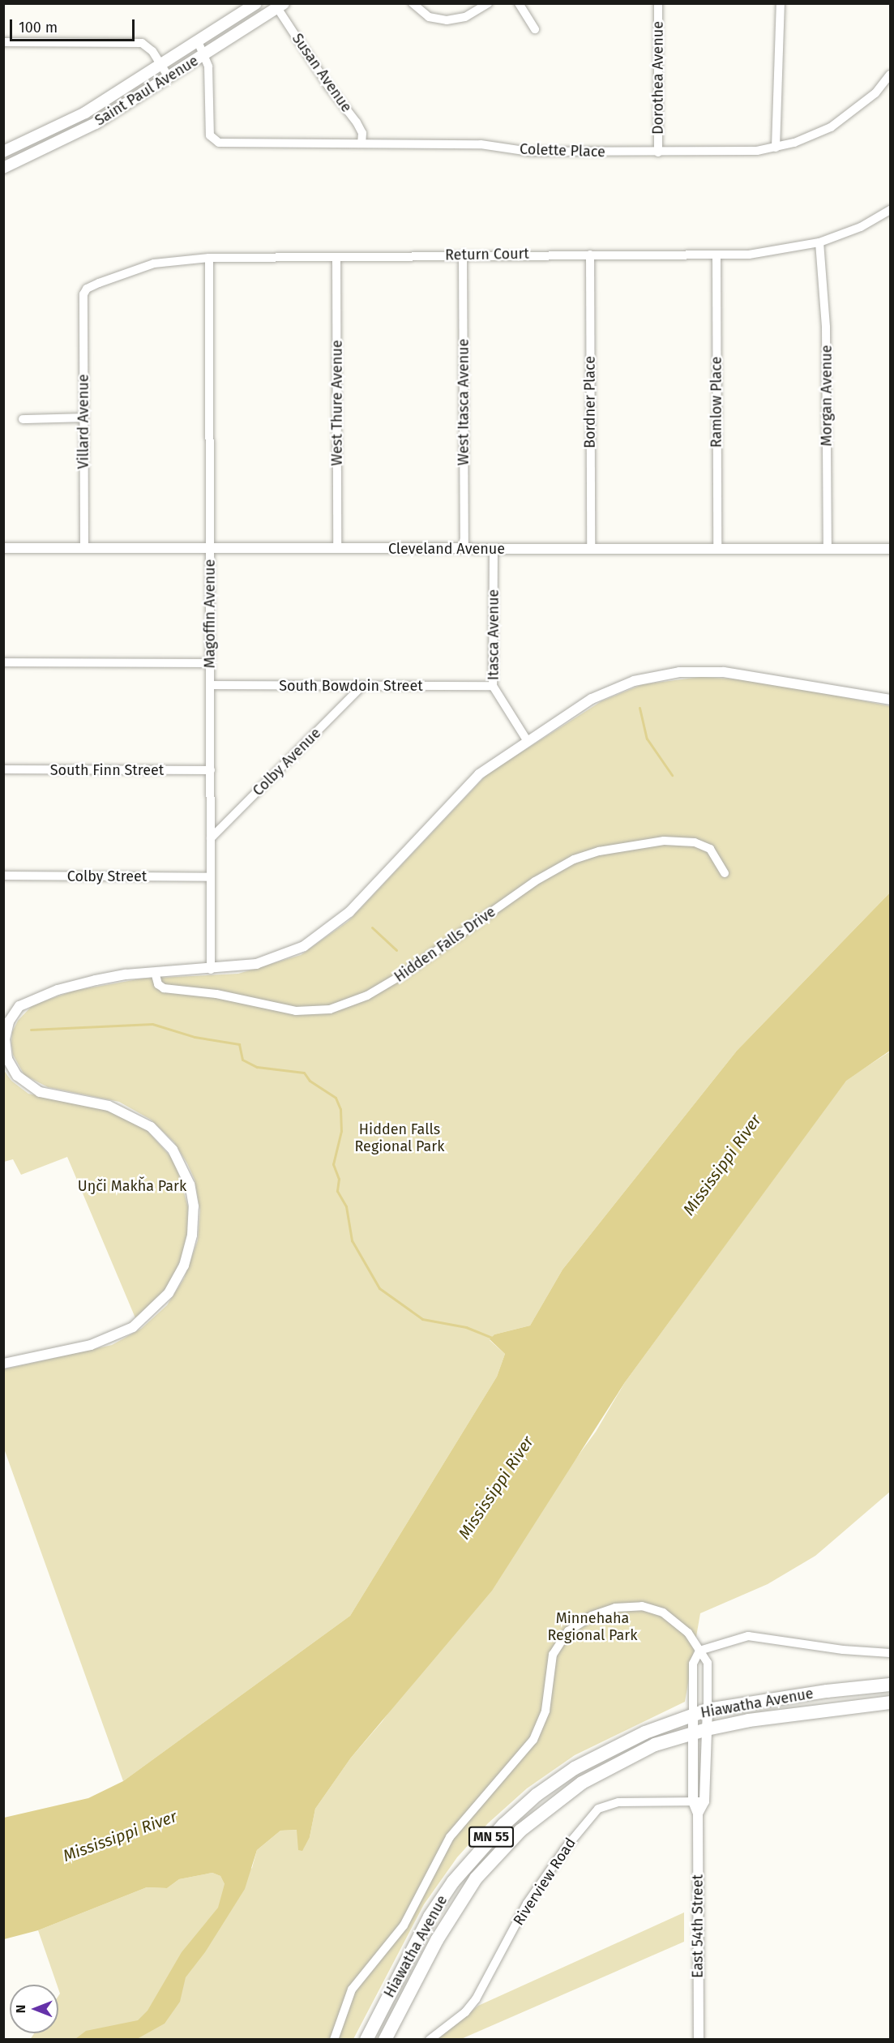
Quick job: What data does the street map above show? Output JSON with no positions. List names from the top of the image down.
{
  "streets": {
    "highway": ["Hiawatha Avenue", "MN 55"],
    "main road": ["Saint Paul Avenue"],
    "street": [
      "Susan Avenue",
      "Dorothea Avenue",
      "Colette Place",
      "Return Court",
      "Morgan Avenue",
      "West Itasca Avenue",
      "Bordner Place",
      "Ramlow Place",
      "West Thure Avenue",
      "Villard Avenue",
      "Cleveland Avenue",
      "Magoffin Avenue",
      "Itasca Avenue",
      "South Bowdoin Street",
      "Colby Avenue",
      "South Finn Street",
      "Colby Street",
      "Hidden Falls Drive",
      "Riverview Road",
      "East 54th Street"
    ]
  },
  "crossings": [
    ["Susan Avenue", "Saint Paul Avenue"],
    ["Susan Avenue", "Colette Place"],
    ["Dorothea Avenue", "Colette Place"],
    ["Saint Paul Avenue", "Colette Place"],
    ["Return Court", "Morgan Avenue"],
    ["Return Court", "West Itasca Avenue"],
    ["Return Court", "Bordner Place"],
    ["Return Court", "Ramlow Place"],
    ["Return Court", "West Thure Avenue"],
    ["Return Court", "Villard Avenue"],
    ["Return Court", "Magoffin Avenue"],
    ["Morgan Avenue", "Cleveland Avenue"],
    ["West Itasca Avenue", "Cleveland Avenue"],
    ["Bordner Place", "Cleveland Avenue"],
    ["Ramlow Place", "Cleveland Avenue"],
    ["West Thure Avenue", "Cleveland Avenue"],
    ["Villard Avenue", "Cleveland Avenue"],
    ["Cleveland Avenue", "Magoffin Avenue"],
    ["Cleveland Avenue", "Itasca Avenue"],
    ["Magoffin Avenue", "South Bowdoin Street"],
    ["Magoffin Avenue", "Colby Avenue"],
    ["Magoffin Avenue", "South Finn Street"],
    ["Magoffin Avenue", "Colby Street"],
    ["Itasca Avenue", "South Bowdoin Street"],
    ["South Bowdoin Street", "Colby Avenue"],
    ["Hiawatha Avenue", "East 54th Street"],
    ["Riverview Road", "East 54th Street"]
  ],
  "water": ["Mississippi River"],
  "parks": ["Hidden Falls Regional Park", "Uŋči Makȟa Park", "Minnehaha Regional Park"],
  "scale_bar": "100 m",
  "north": "left"
}
